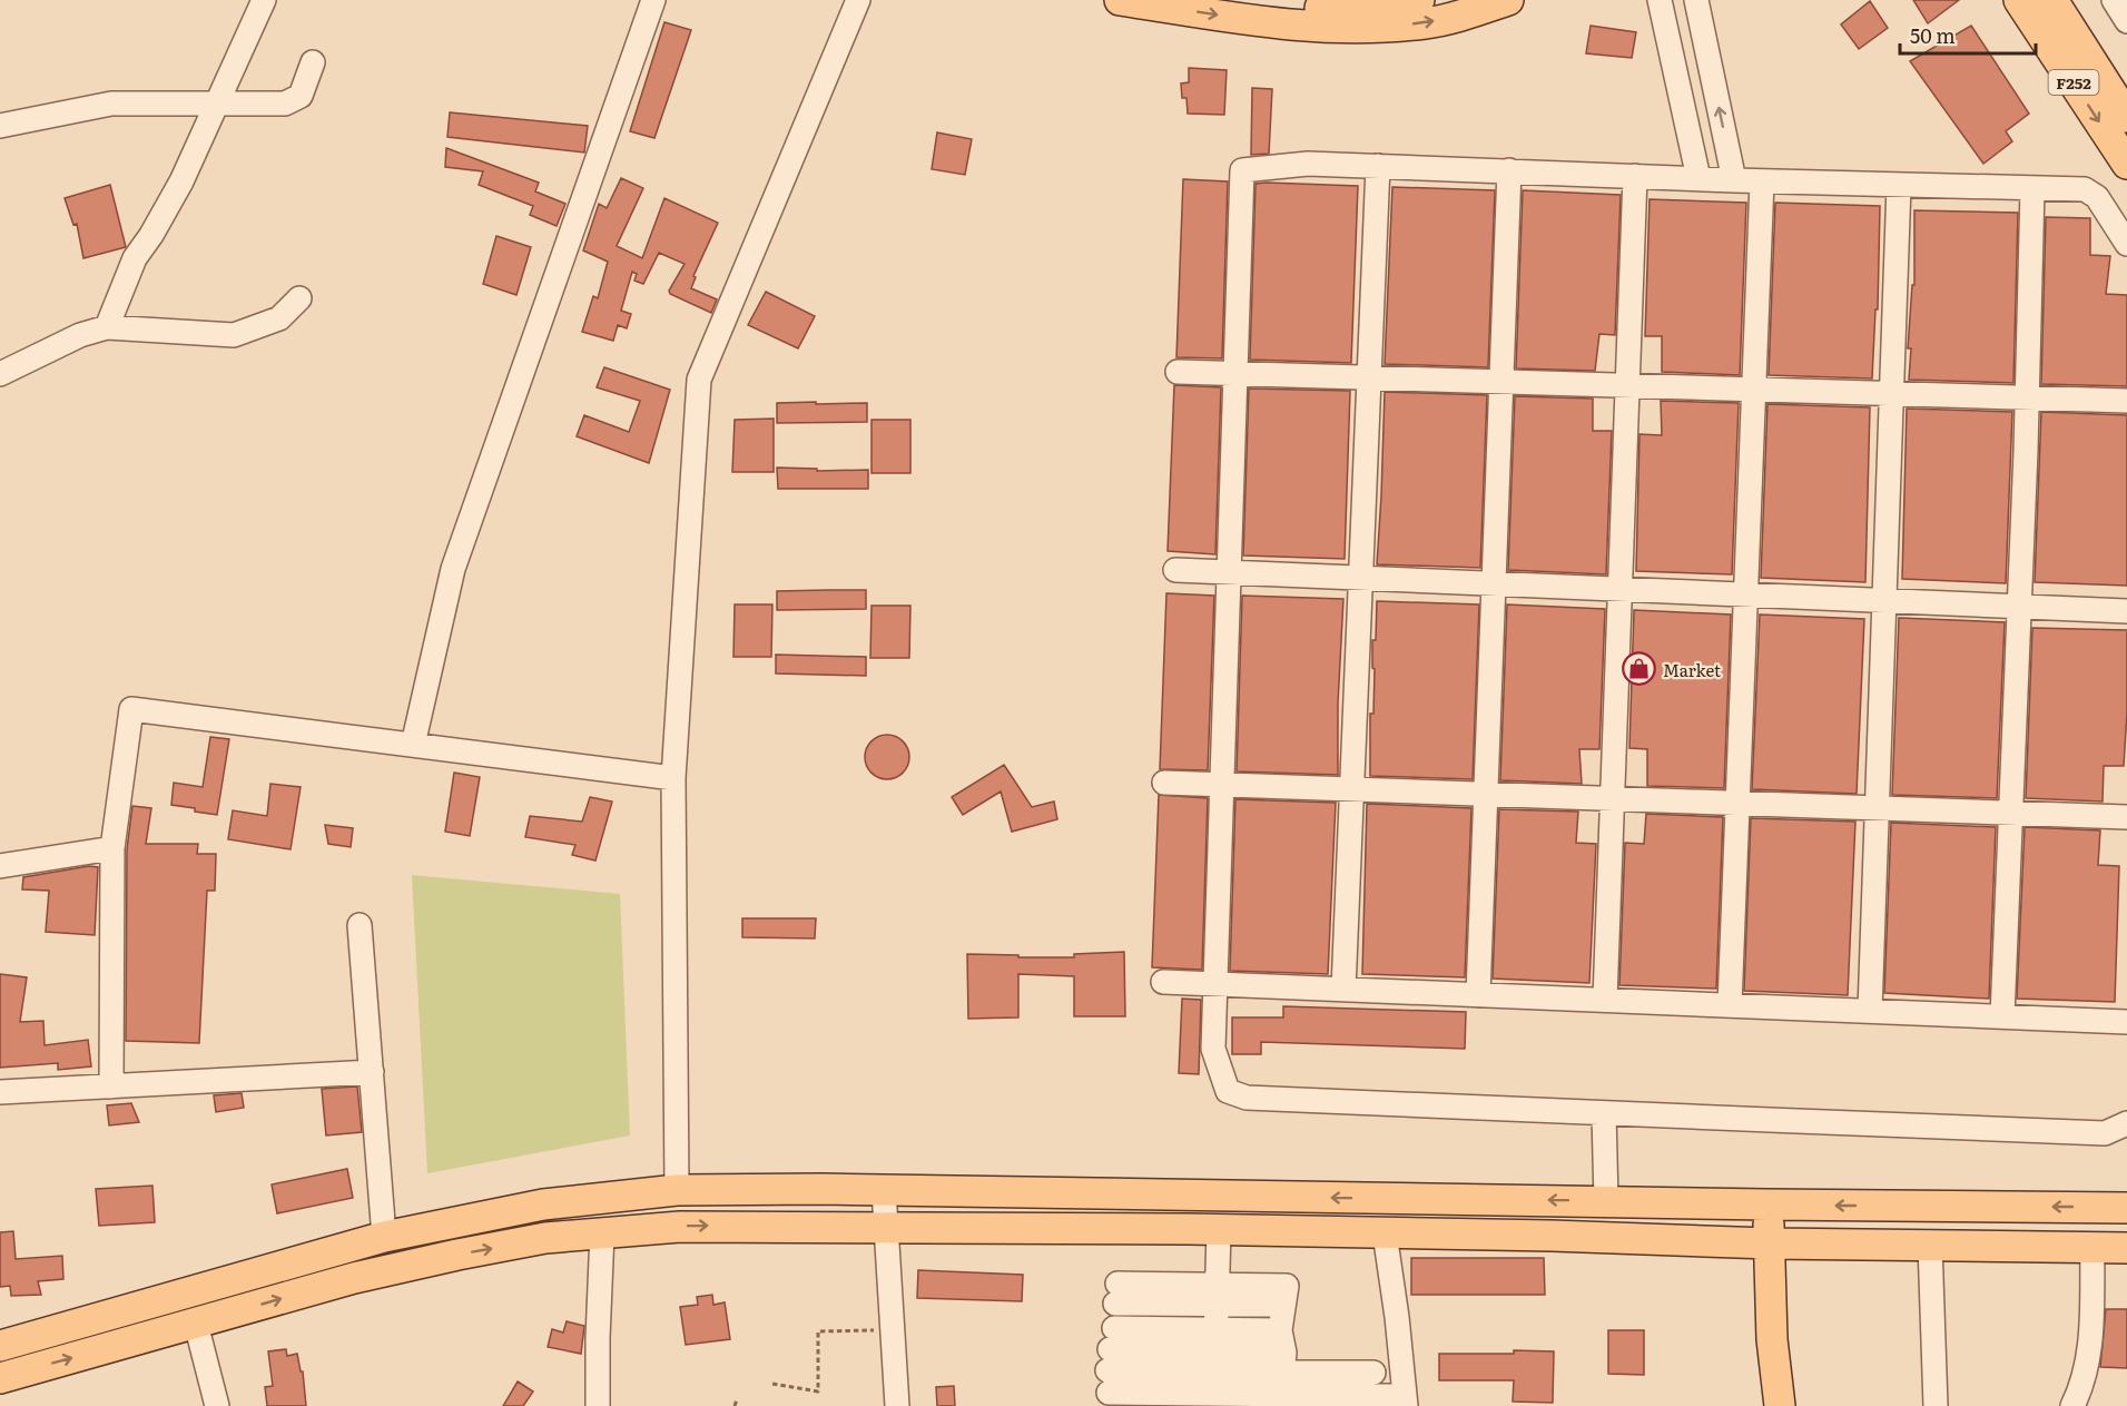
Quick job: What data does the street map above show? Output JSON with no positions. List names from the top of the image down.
{
  "streets": {
    "main road": ["F252"]
  },
  "places": {
    "shop": ["Market"]
  },
  "scale_bar": "50 m"
}
